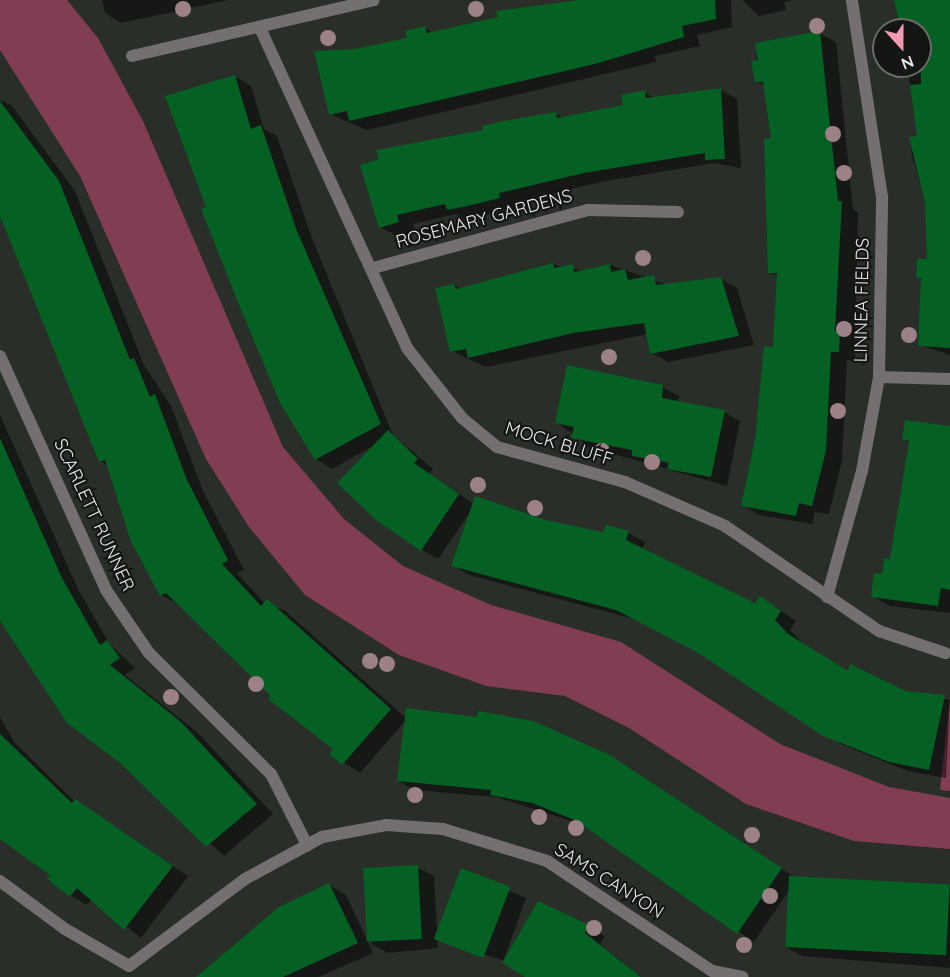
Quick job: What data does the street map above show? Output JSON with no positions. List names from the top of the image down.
{
  "streets": {
    "street": [
      "ROSEMARY GARDENS",
      "LINNEA FIELDS",
      "MOCK BLUFF",
      "SCARLETT RUNNER",
      "SAMS CANYON"
    ]
  },
  "crossings": [
    ["ROSEMARY GARDENS", "MOCK BLUFF"],
    ["LINNEA FIELDS", "MOCK BLUFF"],
    ["SCARLETT RUNNER", "SAMS CANYON"]
  ],
  "north": "bottom"
}
